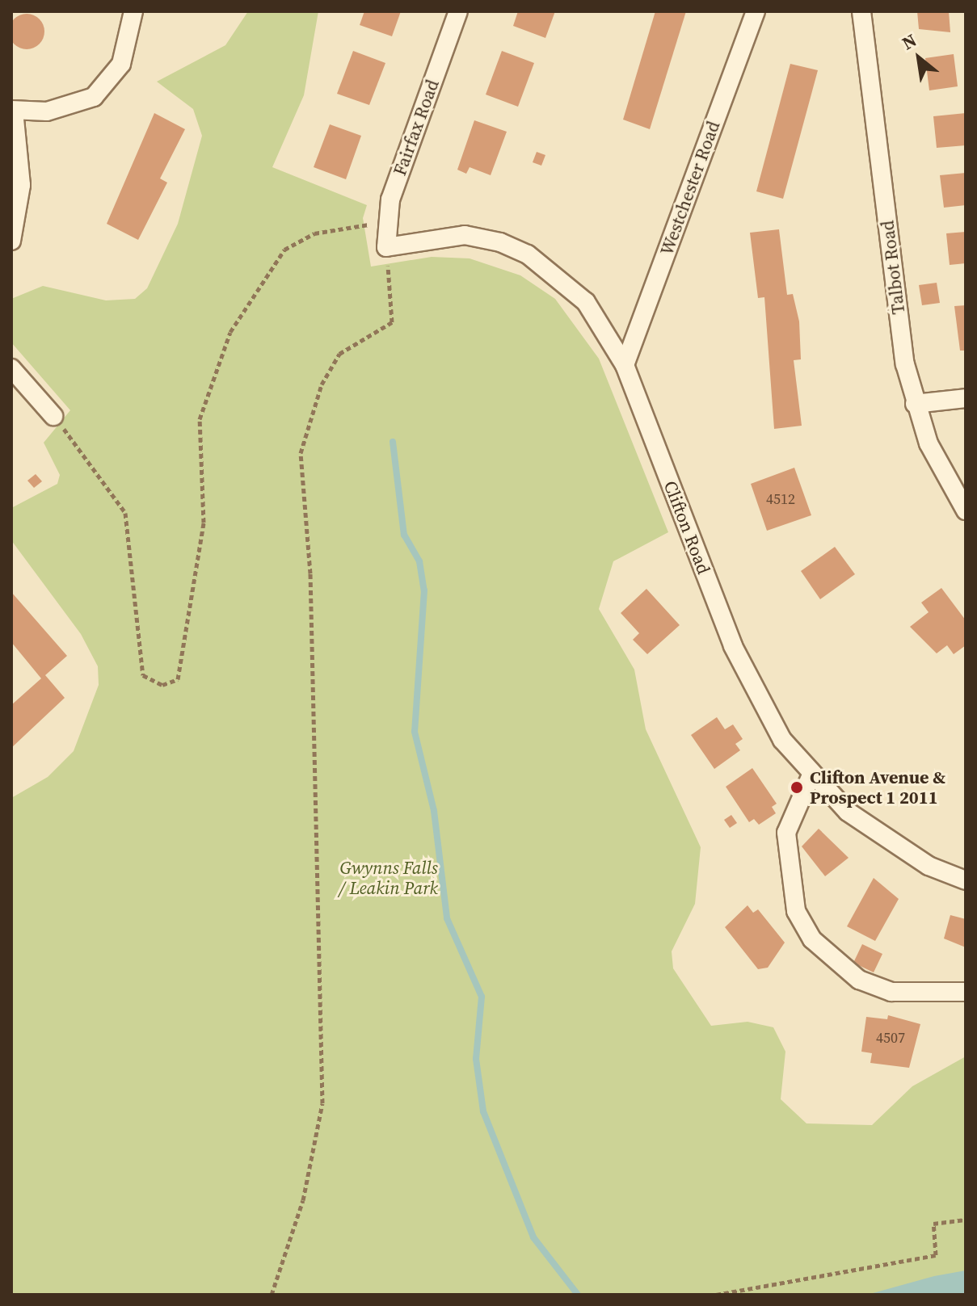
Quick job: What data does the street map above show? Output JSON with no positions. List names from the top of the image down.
{
  "streets": {
    "street": [
      "Fairfax Road",
      "Westchester Road",
      "Talbot Road",
      "Clifton Road"
    ]
  },
  "crossings": [
    ["Fairfax Road", "Clifton Road"],
    ["Westchester Road", "Clifton Road"]
  ],
  "parks": ["Gwynns Falls / Leakin Park"],
  "places": ["Clifton Avenue & Prospect 1 2011"],
  "house_numbers": ["4512", "4507"],
  "north": "top left"
}
